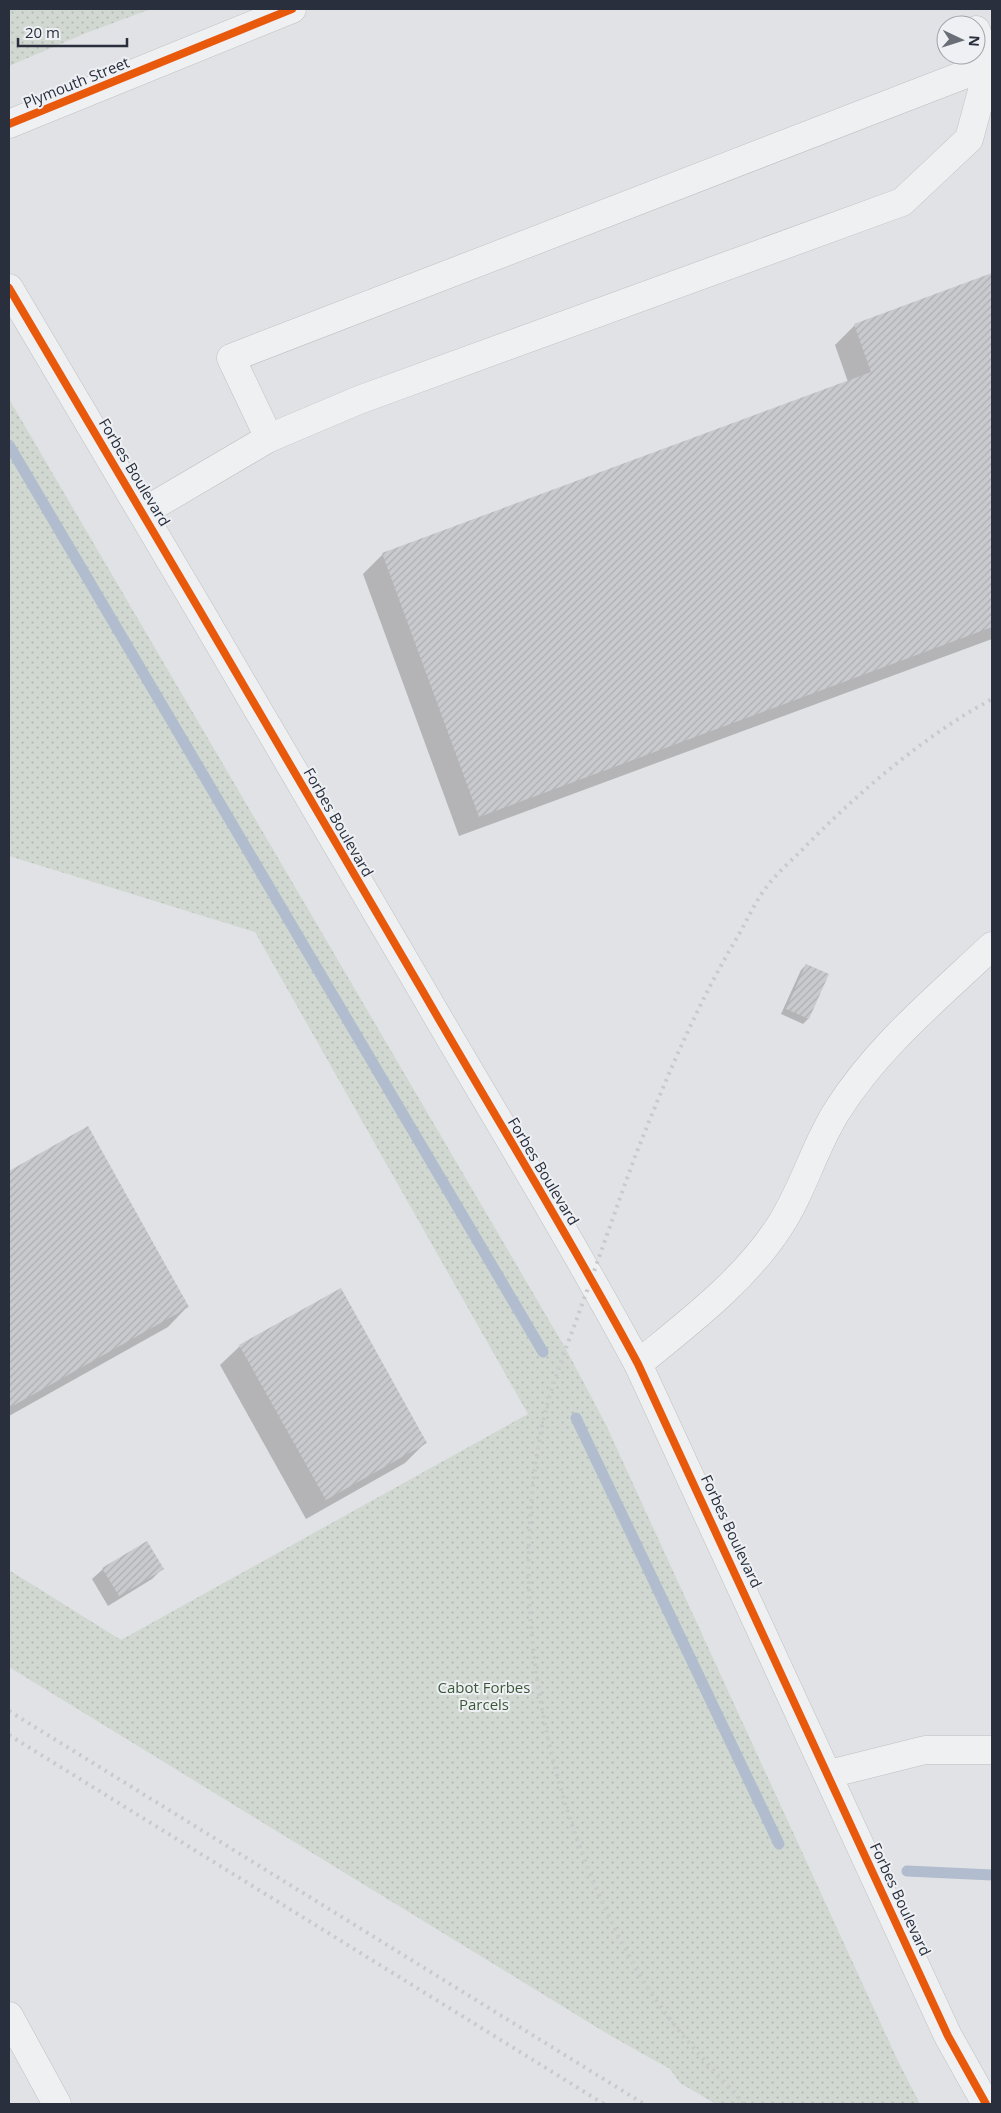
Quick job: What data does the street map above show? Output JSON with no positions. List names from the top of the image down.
{
  "streets": {
    "street": ["Plymouth Street", "Forbes Boulevard"]
  },
  "parks": ["Cabot Forbes Parcels"],
  "scale_bar": "20 m",
  "north": "right"
}
